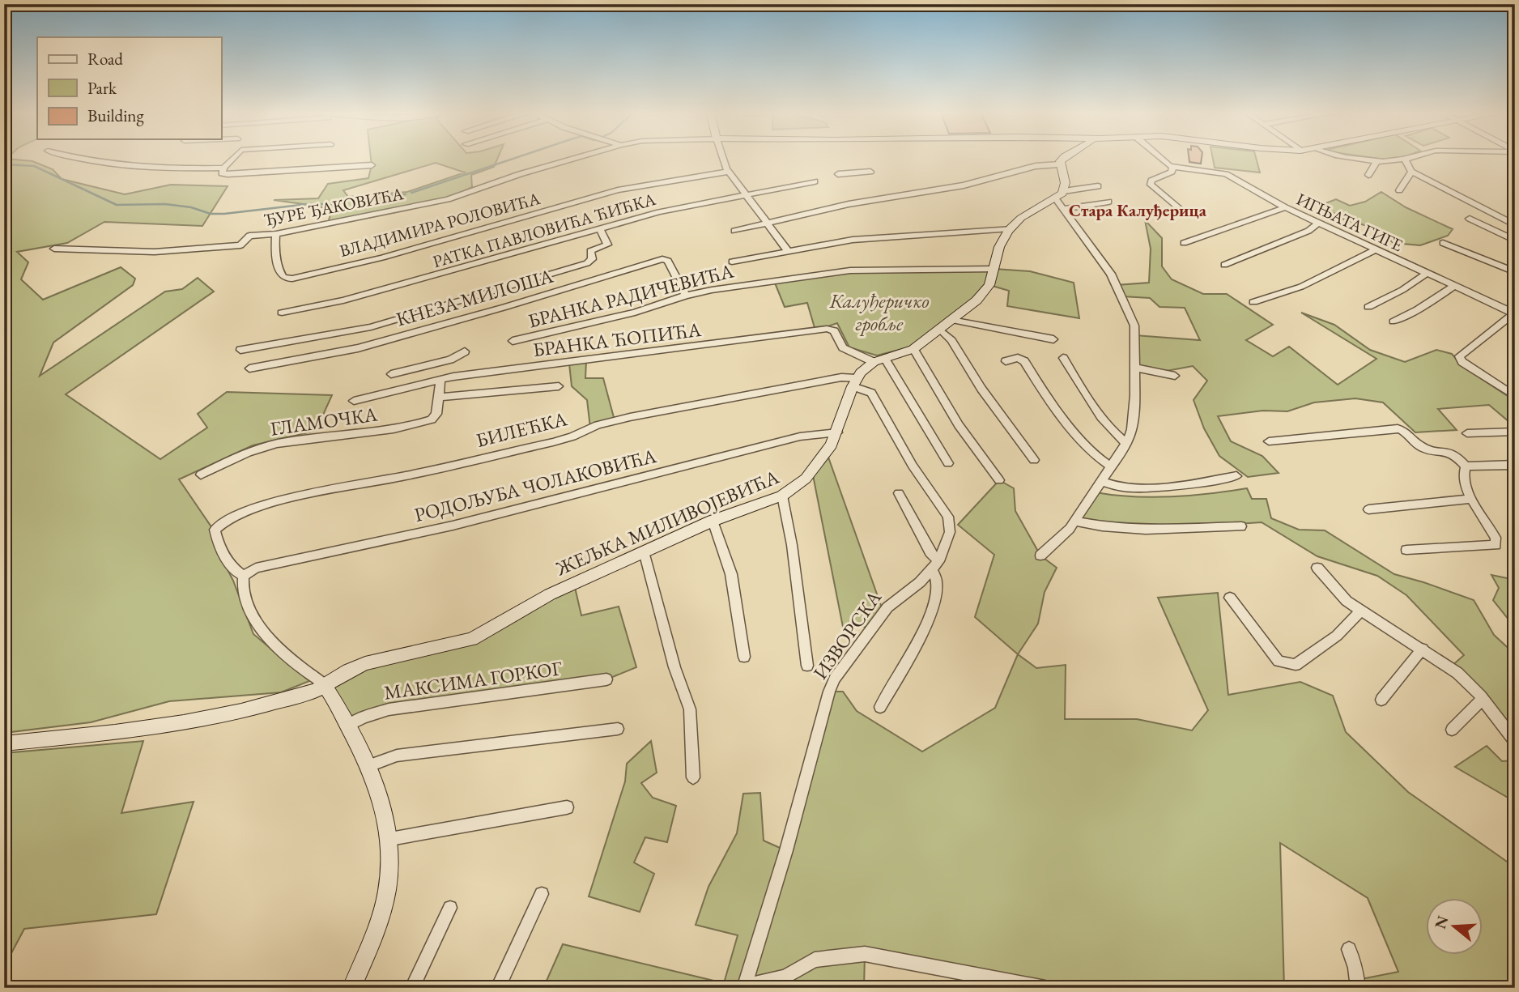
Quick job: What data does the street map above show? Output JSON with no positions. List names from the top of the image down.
{
  "streets": {
    "street": [
      "ЂУРЕ ЂАКОВИЋА",
      "ИГЊАТА ГИГЕ",
      "ВЛАДИМИРА РОЛОВИЋА",
      "РАТКА ПАВЛОВИЋА ЋИЋКА",
      "БРАНКА РАДИЧЕВИЋА",
      "КНЕЗА МИЛОША",
      "БРАНКА ЋОПИЋА",
      "ГЛАМОЧКА",
      "БИЛЕЋКА",
      "РОДОЉУБА ЧОЛАКОВИЋА",
      "ЖЕЉКА МИЛИВОЈЕВИЋА",
      "ИЗВОРСКА",
      "МАКСИМА ГОРКОГ"
    ]
  },
  "crossings": [
    ["РАТКА ПАВЛОВИЋА ЋИЋКА", "КНЕЗА МИЛОША"],
    ["БРАНКА РАДИЧЕВИЋА", "КНЕЗА МИЛОША"],
    ["БРАНКА РАДИЧЕВИЋА", "ЖЕЉКА МИЛИВОЈЕВИЋА"],
    ["БРАНКА ЋОПИЋА", "ГЛАМОЧКА"],
    ["БРАНКА ЋОПИЋА", "ЖЕЉКА МИЛИВОЈЕВИЋА"],
    ["БИЛЕЋКА", "РОДОЉУБА ЧОЛАКОВИЋА"],
    ["БИЛЕЋКА", "ЖЕЉКА МИЛИВОЈЕВИЋА"],
    ["БИЛЕЋКА", "ИЗВОРСКА"],
    ["РОДОЉУБА ЧОЛАКОВИЋА", "ЖЕЉКА МИЛИВОЈЕВИЋА"],
    ["ЖЕЉКА МИЛИВОЈЕВИЋА", "ИЗВОРСКА"]
  ],
  "districts": ["Стара Калуђерица"],
  "parks": ["Калуђеричко гробље"],
  "legend": ["Road", "Park", "Building"],
  "north": "left"
}
